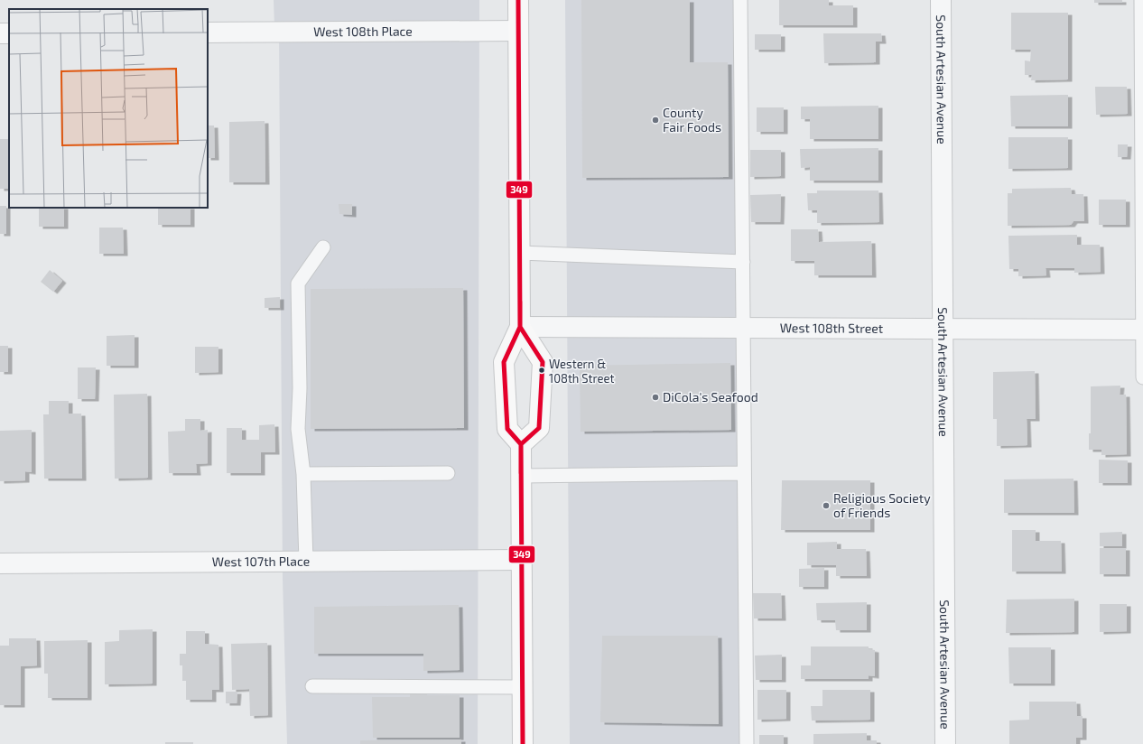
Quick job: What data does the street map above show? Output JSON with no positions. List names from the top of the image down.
{
  "streets": {
    "street": [
      "West 108th Place",
      "South Artesian Avenue",
      "West 108th Street",
      "West 107th Place"
    ]
  },
  "crossings": [
    ["South Artesian Avenue", "West 108th Street"]
  ],
  "places": [
    "County Fair Foods",
    "Western & 108th Street",
    "DiCola's Seafood",
    "Religious Society of Friends"
  ],
  "lines": ["transit line 349"]
}
